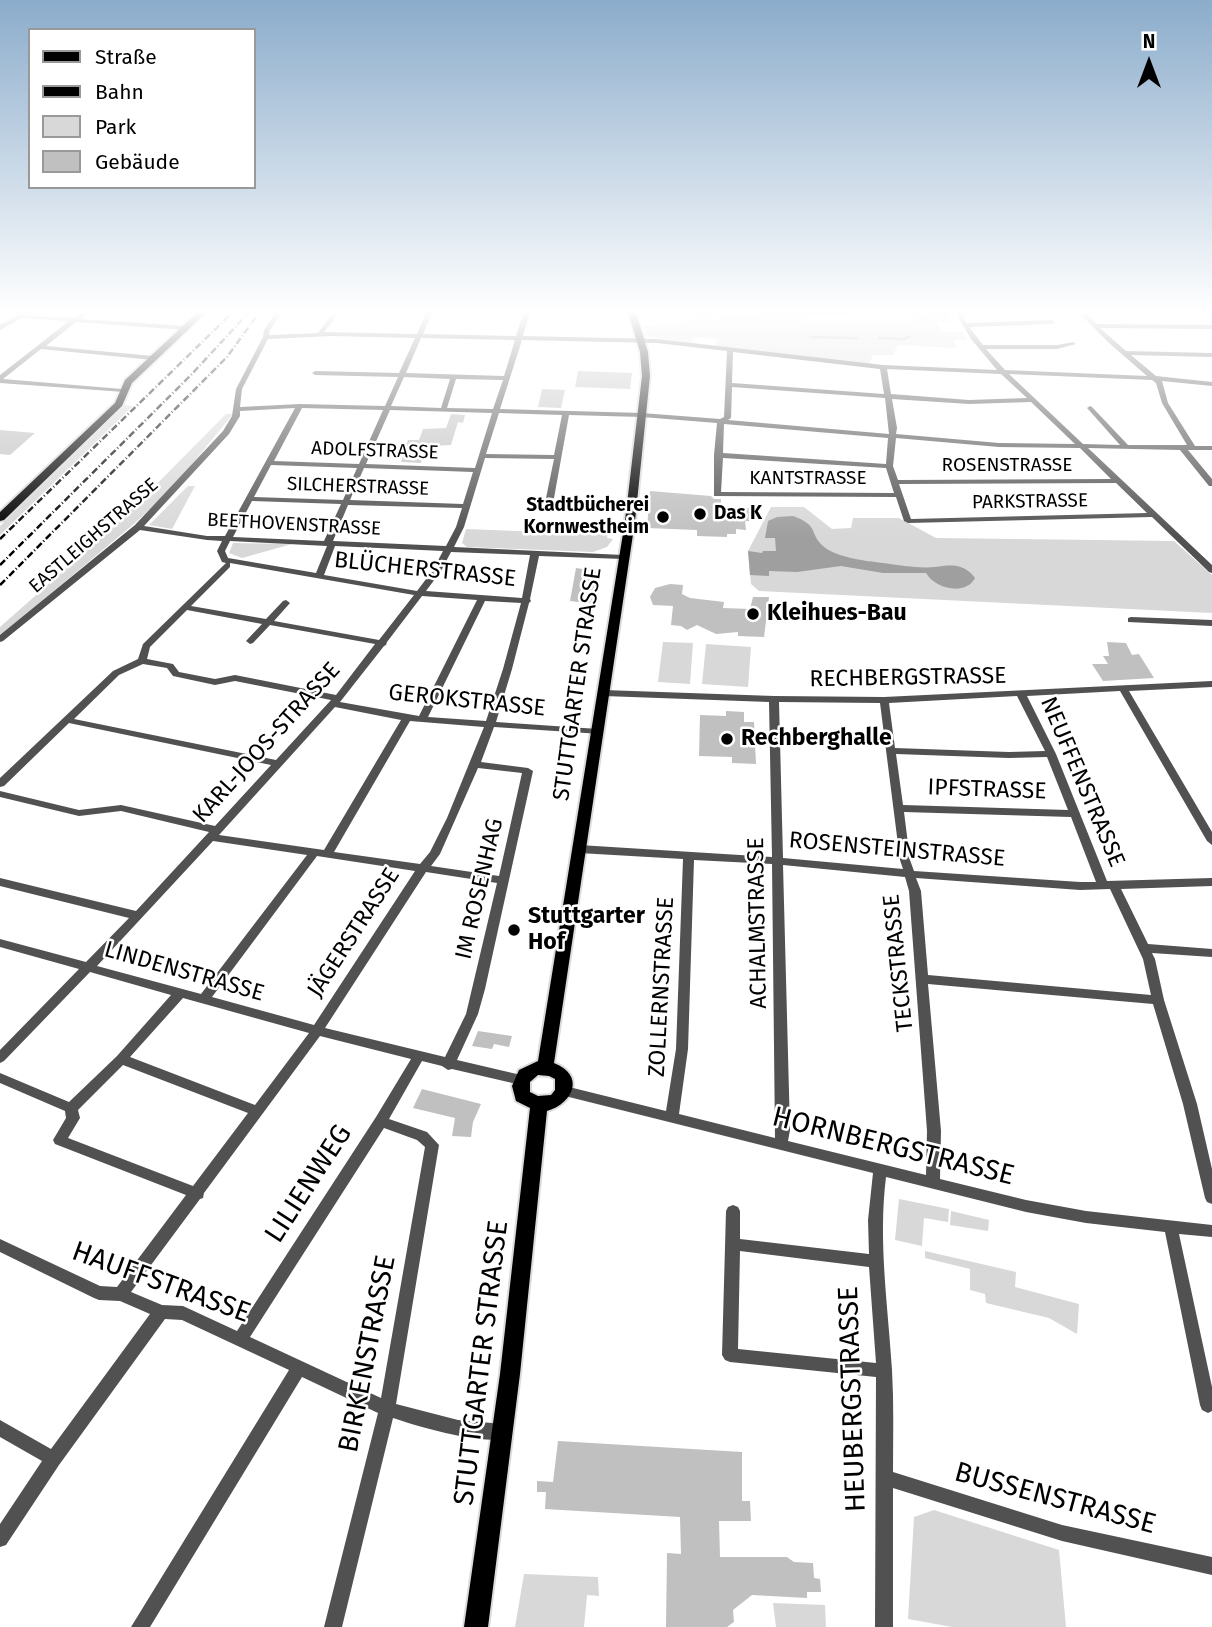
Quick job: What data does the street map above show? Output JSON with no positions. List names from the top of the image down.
{
  "streets": {
    "main road": ["STUTTGARTER STRASSE"],
    "street": [
      "ADOLFSTRASSE",
      "ROSENSTRASSE",
      "KANTSTRASSE",
      "SILCHERSTRASSE",
      "PARKSTRASSE",
      "BEETHOVENSTRASSE",
      "EASTLEIGHSTRASSE",
      "BLÜCHERSTRASSE",
      "RECHBERGSTRASSE",
      "GEROKSTRASSE",
      "KARL-JOOS-STRASSE",
      "NEUFFENSTRASSE",
      "IPFSTRASSE",
      "ROSENSTEINSTRASSE",
      "IM ROSENHAG",
      "ACHALMSTRASSE",
      "JÄGERSTRASSE",
      "TECKSTRASSE",
      "LINDENSTRASSE",
      "ZOLLERNSTRASSE",
      "HORNBERGSTRASSE",
      "LILIENWEG",
      "HAUFFSTRASSE",
      "BIRKENSTRASSE",
      "HEUBERGSTRASSE",
      "BUSSENSTRASSE"
    ]
  },
  "crossings": [
    ["ADOLFSTRASSE", "KARL-JOOS-STRASSE"],
    ["KANTSTRASSE", "PARKSTRASSE"],
    ["SILCHERSTRASSE", "KARL-JOOS-STRASSE"],
    ["BEETHOVENSTRASSE", "EASTLEIGHSTRASSE"],
    ["BEETHOVENSTRASSE", "BLÜCHERSTRASSE"],
    ["BEETHOVENSTRASSE", "STUTTGARTER STRASSE"],
    ["BEETHOVENSTRASSE", "KARL-JOOS-STRASSE"],
    ["BEETHOVENSTRASSE", "JÄGERSTRASSE"],
    ["BLÜCHERSTRASSE", "KARL-JOOS-STRASSE"],
    ["BLÜCHERSTRASSE", "JÄGERSTRASSE"],
    ["RECHBERGSTRASSE", "STUTTGARTER STRASSE"],
    ["RECHBERGSTRASSE", "NEUFFENSTRASSE"],
    ["RECHBERGSTRASSE", "ACHALMSTRASSE"],
    ["RECHBERGSTRASSE", "TECKSTRASSE"],
    ["STUTTGARTER STRASSE", "GEROKSTRASSE"],
    ["STUTTGARTER STRASSE", "ROSENSTEINSTRASSE"],
    ["STUTTGARTER STRASSE", "LINDENSTRASSE"],
    ["STUTTGARTER STRASSE", "HORNBERGSTRASSE"],
    ["STUTTGARTER STRASSE", "HAUFFSTRASSE"],
    ["GEROKSTRASSE", "KARL-JOOS-STRASSE"],
    ["GEROKSTRASSE", "JÄGERSTRASSE"],
    ["KARL-JOOS-STRASSE", "LINDENSTRASSE"],
    ["NEUFFENSTRASSE", "IPFSTRASSE"],
    ["NEUFFENSTRASSE", "ROSENSTEINSTRASSE"],
    ["IPFSTRASSE", "TECKSTRASSE"],
    ["ROSENSTEINSTRASSE", "ACHALMSTRASSE"],
    ["ROSENSTEINSTRASSE", "TECKSTRASSE"],
    ["ROSENSTEINSTRASSE", "ZOLLERNSTRASSE"],
    ["IM ROSENHAG", "JÄGERSTRASSE"],
    ["IM ROSENHAG", "LINDENSTRASSE"],
    ["ACHALMSTRASSE", "HORNBERGSTRASSE"],
    ["JÄGERSTRASSE", "LINDENSTRASSE"],
    ["JÄGERSTRASSE", "HAUFFSTRASSE"],
    ["TECKSTRASSE", "HORNBERGSTRASSE"],
    ["LINDENSTRASSE", "HORNBERGSTRASSE"],
    ["LINDENSTRASSE", "LILIENWEG"],
    ["ZOLLERNSTRASSE", "HORNBERGSTRASSE"],
    ["HORNBERGSTRASSE", "HEUBERGSTRASSE"],
    ["LILIENWEG", "HAUFFSTRASSE"],
    ["LILIENWEG", "BIRKENSTRASSE"],
    ["HAUFFSTRASSE", "BIRKENSTRASSE"],
    ["HEUBERGSTRASSE", "BUSSENSTRASSE"]
  ],
  "places": [
    "Das K",
    "Stadtbücherei Kornwestheim",
    "Kleihues-Bau",
    "Rechberghalle",
    "Stuttgarter Hof"
  ],
  "legend": [
    "Straße",
    "Bahn",
    "Park",
    "Gebäude"
  ],
  "north": "top"
}
